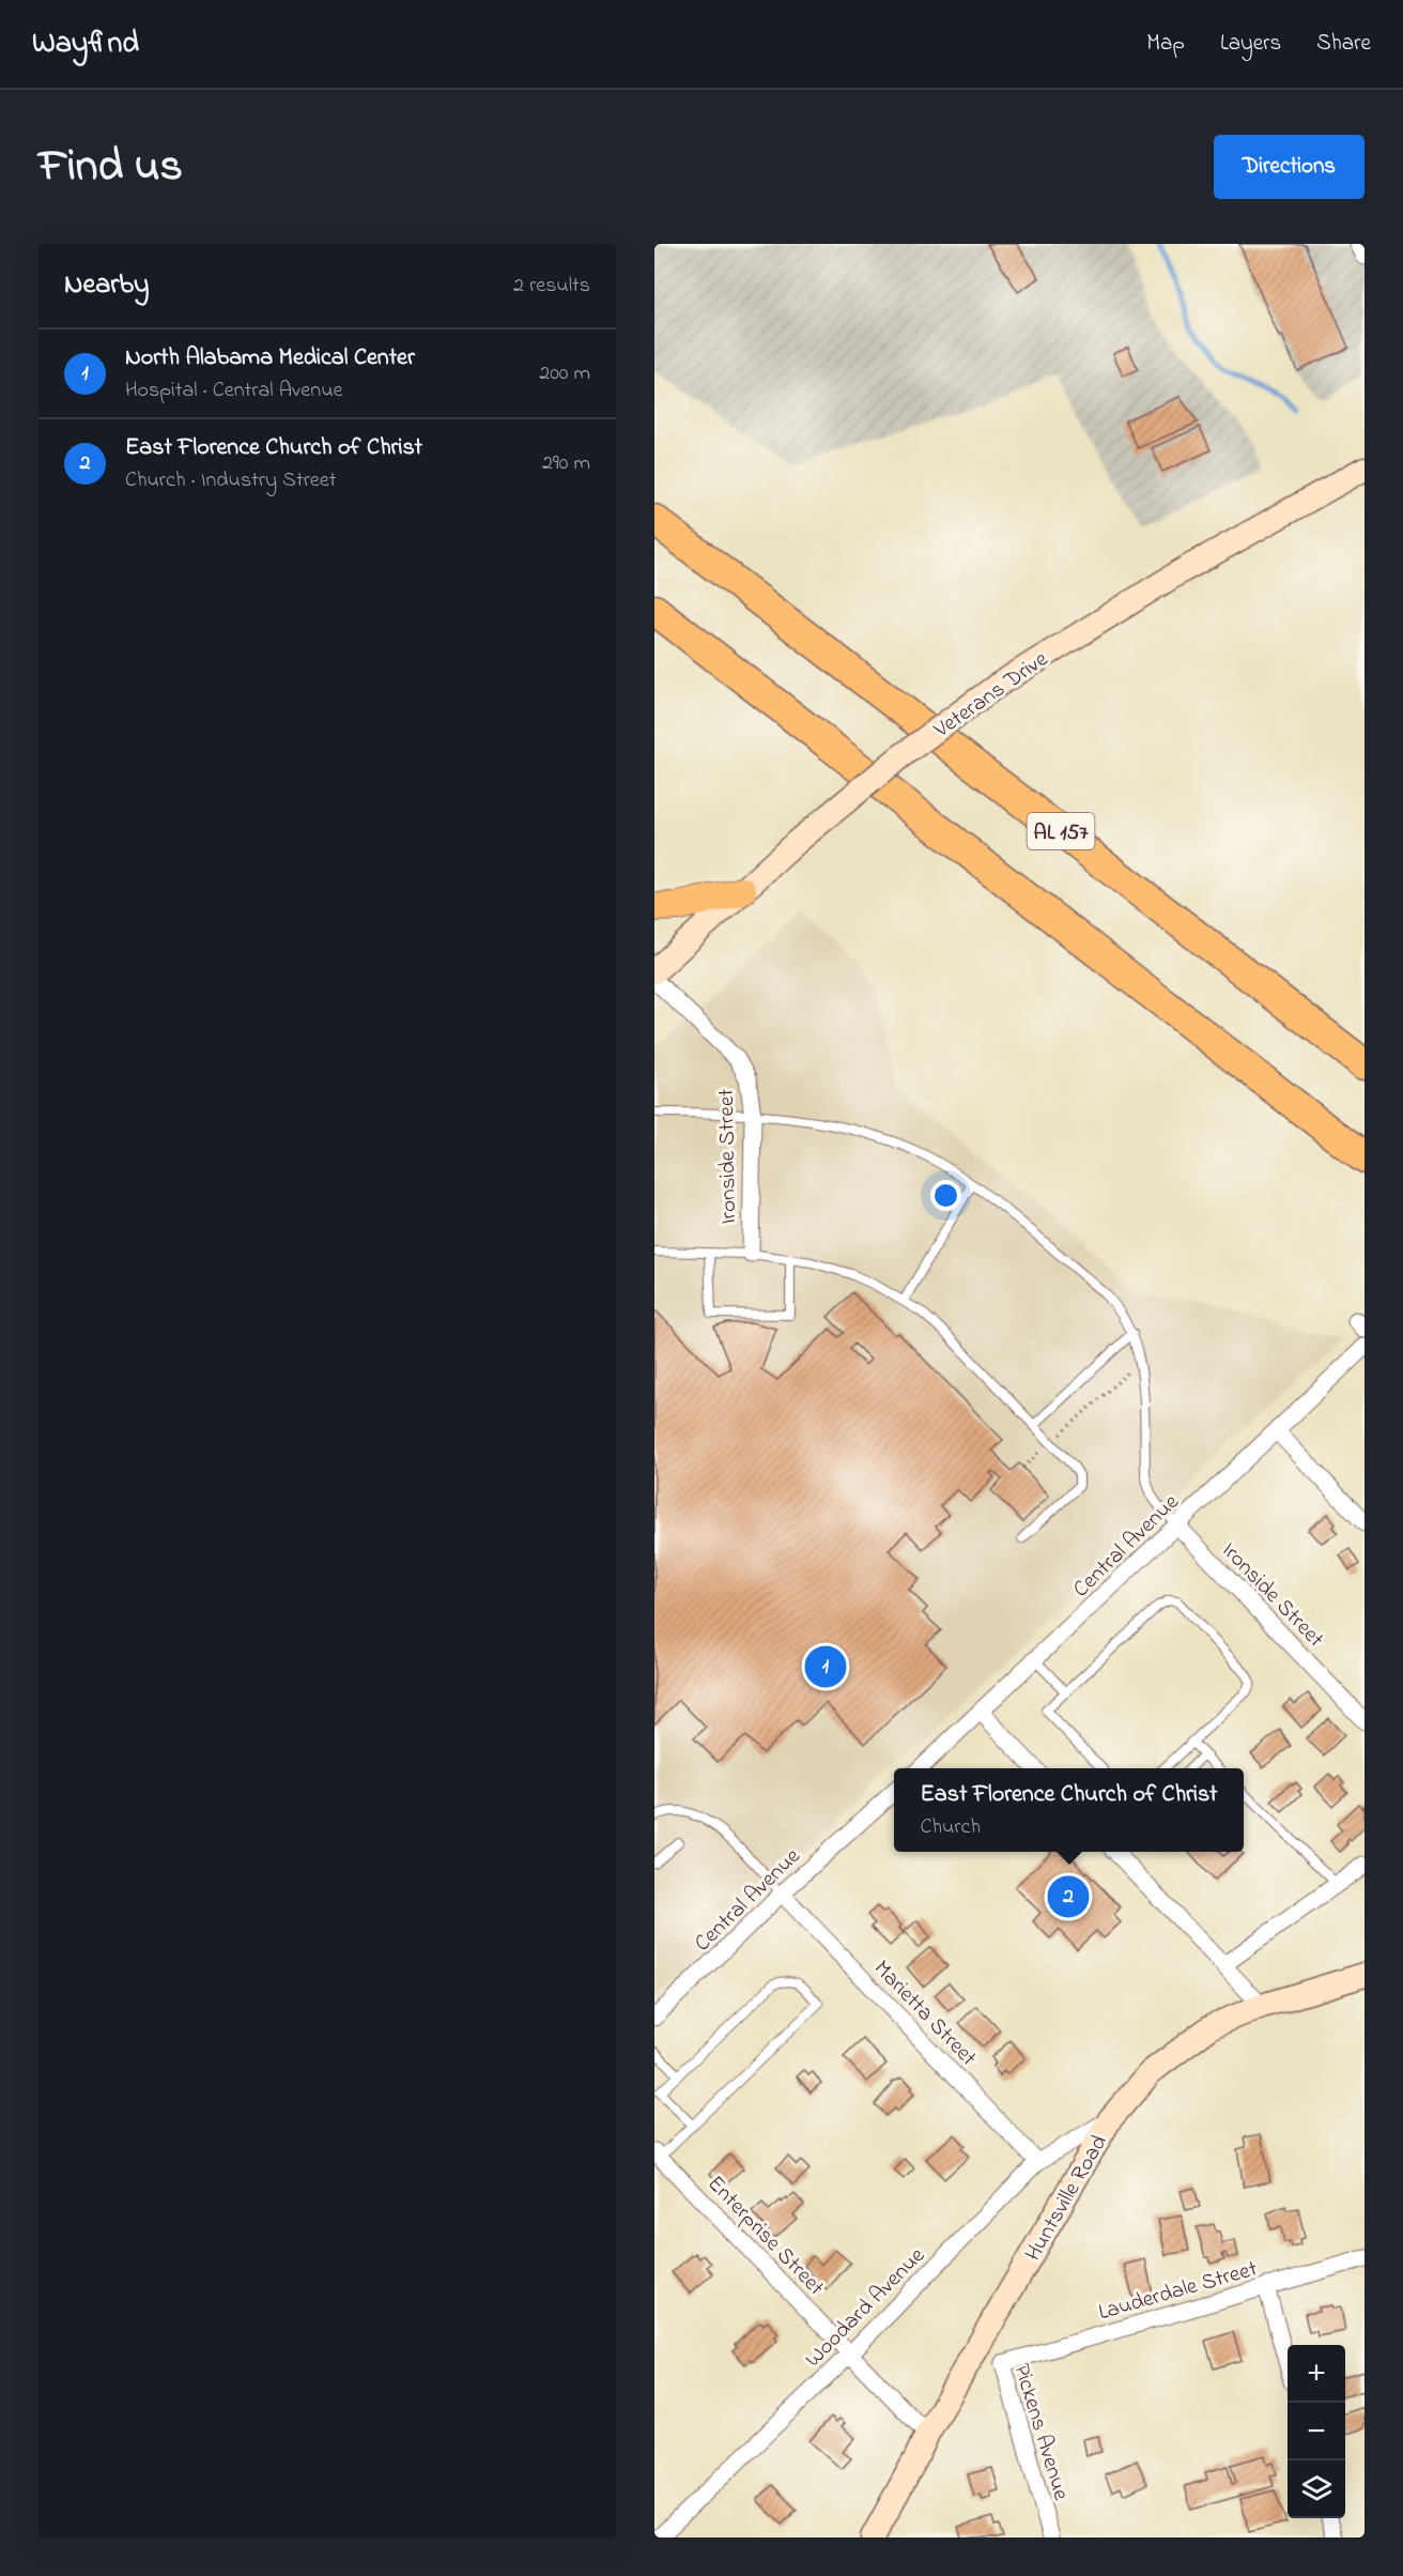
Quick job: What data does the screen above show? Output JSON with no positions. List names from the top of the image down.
{
  "streets": {
    "highway": ["AL 157"],
    "main road": ["Veterans Drive", "Huntsville Road"],
    "street": [
      "Ironside Street",
      "Central Avenue",
      "Marietta Street",
      "Enterprise Street",
      "Lauderdale Street",
      "Woodard Avenue",
      "Pickens Avenue"
    ]
  },
  "crossings": [
    ["Ironside Street", "Central Avenue"],
    ["Central Avenue", "Marietta Street"],
    ["Marietta Street", "Woodard Avenue"],
    ["Huntsville Road", "Enterprise Street"],
    ["Huntsville Road", "Woodard Avenue"],
    ["Huntsville Road", "Pickens Avenue"],
    ["Enterprise Street", "Woodard Avenue"],
    ["Lauderdale Street", "Pickens Avenue"]
  ],
  "page": {
    "header": "Wayfind",
    "nav": ["Map", "Layers", "Share"],
    "title": "Find us",
    "buttons": "Directions",
    "heading": ["Nearby", "2 results"],
    "list": [
      {
        "mark": "1",
        "name": "North Alabama Medical Center",
        "note": "Hospital · Central Avenue",
        "value": "200 m"
      },
      {
        "mark": "2",
        "name": "East Florence Church of Christ",
        "note": "Church · Industry Street",
        "value": "290 m"
      }
    ],
    "pins": ["1", "2"],
    "popup": ["East Florence Church of Christ", "Church"],
    "map_buttons": ["+", "−"]
  }
}
